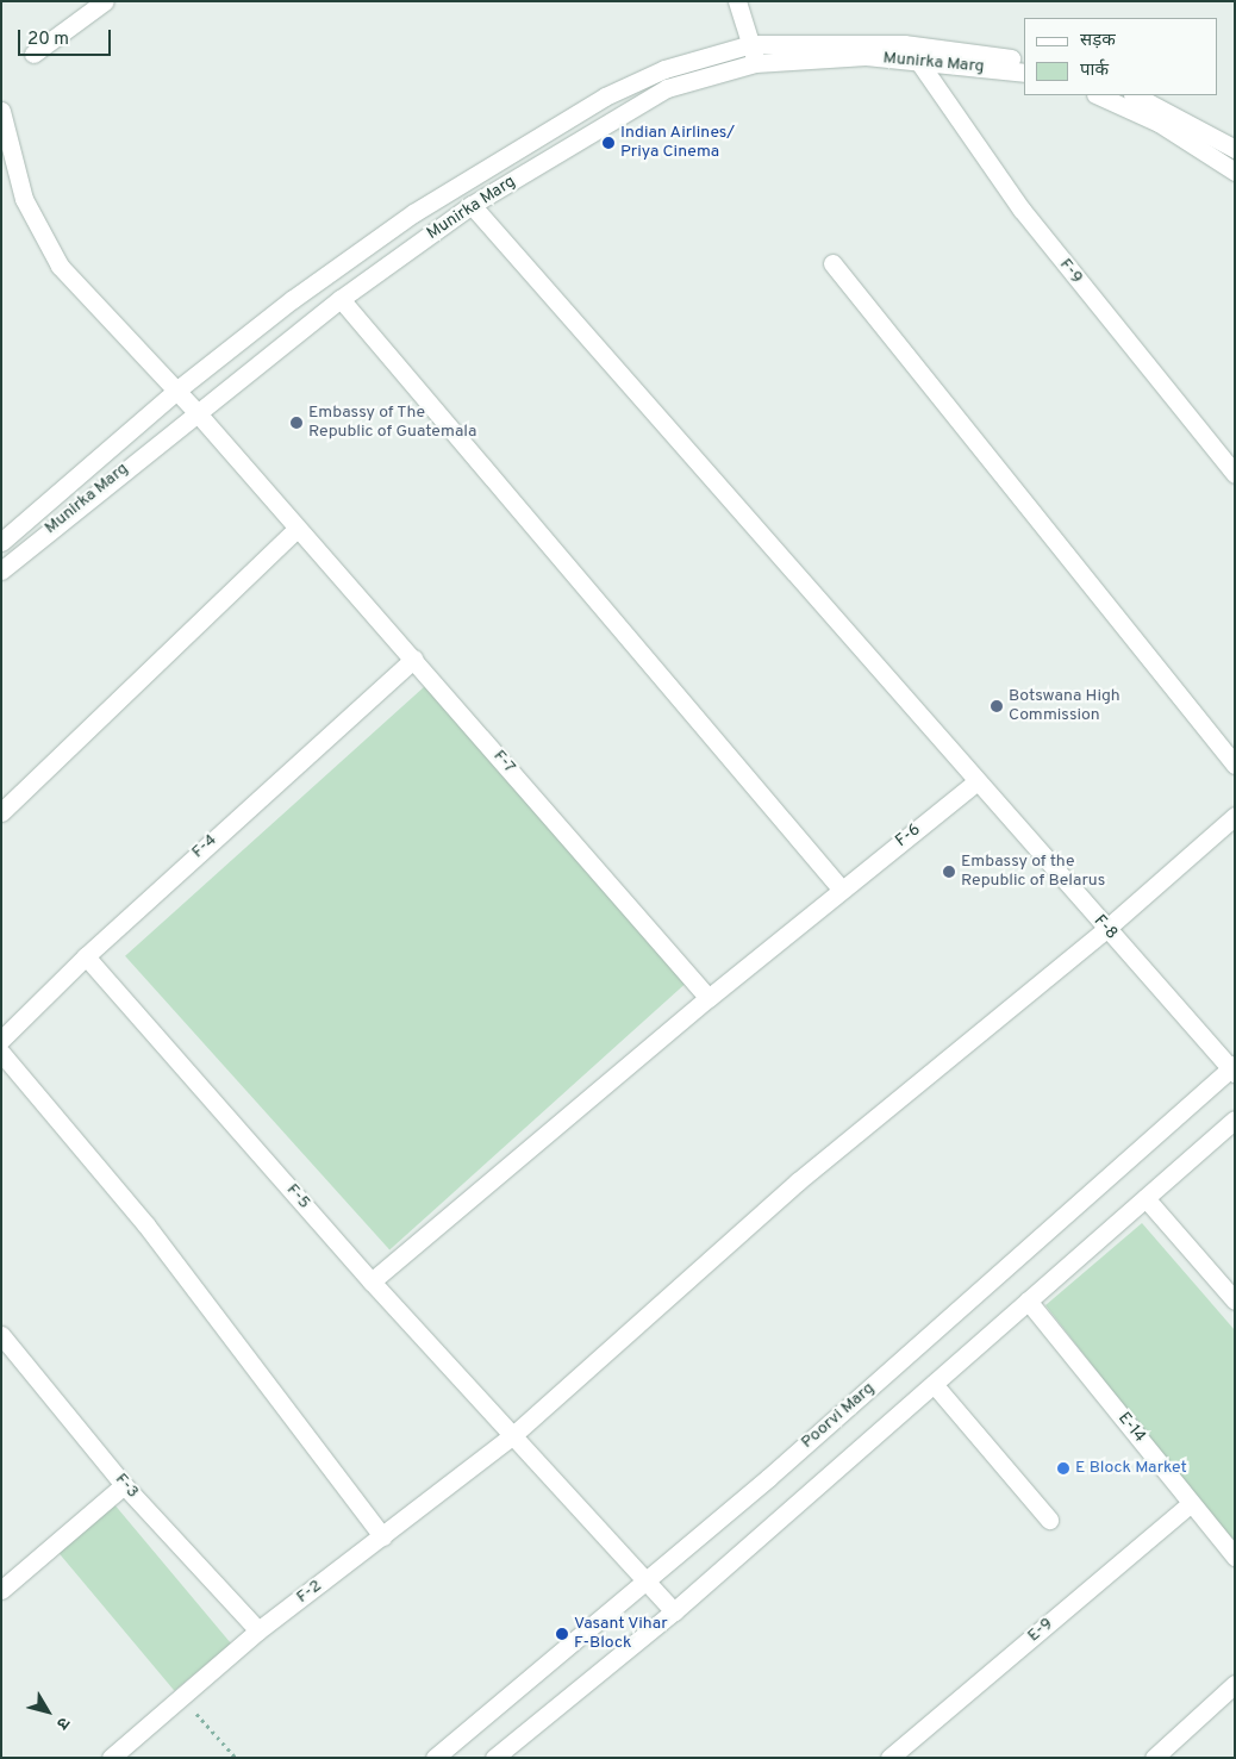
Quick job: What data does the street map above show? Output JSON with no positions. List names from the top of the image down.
{
  "streets": {
    "street": [
      "Munirka Marg",
      "F-9",
      "F-7",
      "F-6",
      "F-4",
      "F-8",
      "F-5",
      "Poorvi Marg",
      "E-14",
      "F-3",
      "F-2",
      "E-9"
    ]
  },
  "crossings": [
    ["Munirka Marg", "F-9"],
    ["Munirka Marg", "F-7"],
    ["Munirka Marg", "F-8"],
    ["F-7", "F-6"],
    ["F-7", "F-4"],
    ["F-6", "F-8"],
    ["F-6", "F-5"],
    ["F-4", "F-5"],
    ["F-8", "Poorvi Marg"],
    ["F-8", "F-2"],
    ["F-5", "Poorvi Marg"],
    ["F-5", "F-2"],
    ["E-14", "E-9"],
    ["F-3", "F-2"]
  ],
  "places": [
    "Indian Airlines/ Priya Cinema",
    "Embassy of The Republic of Guatemala",
    "Botswana High Commission",
    "Embassy of the Republic of Belarus",
    "E Block Market",
    "Vasant Vihar F-Block"
  ],
  "legend": ["सड़क", "पार्क"],
  "scale_bar": "20 m",
  "north": "bottom right"
}
